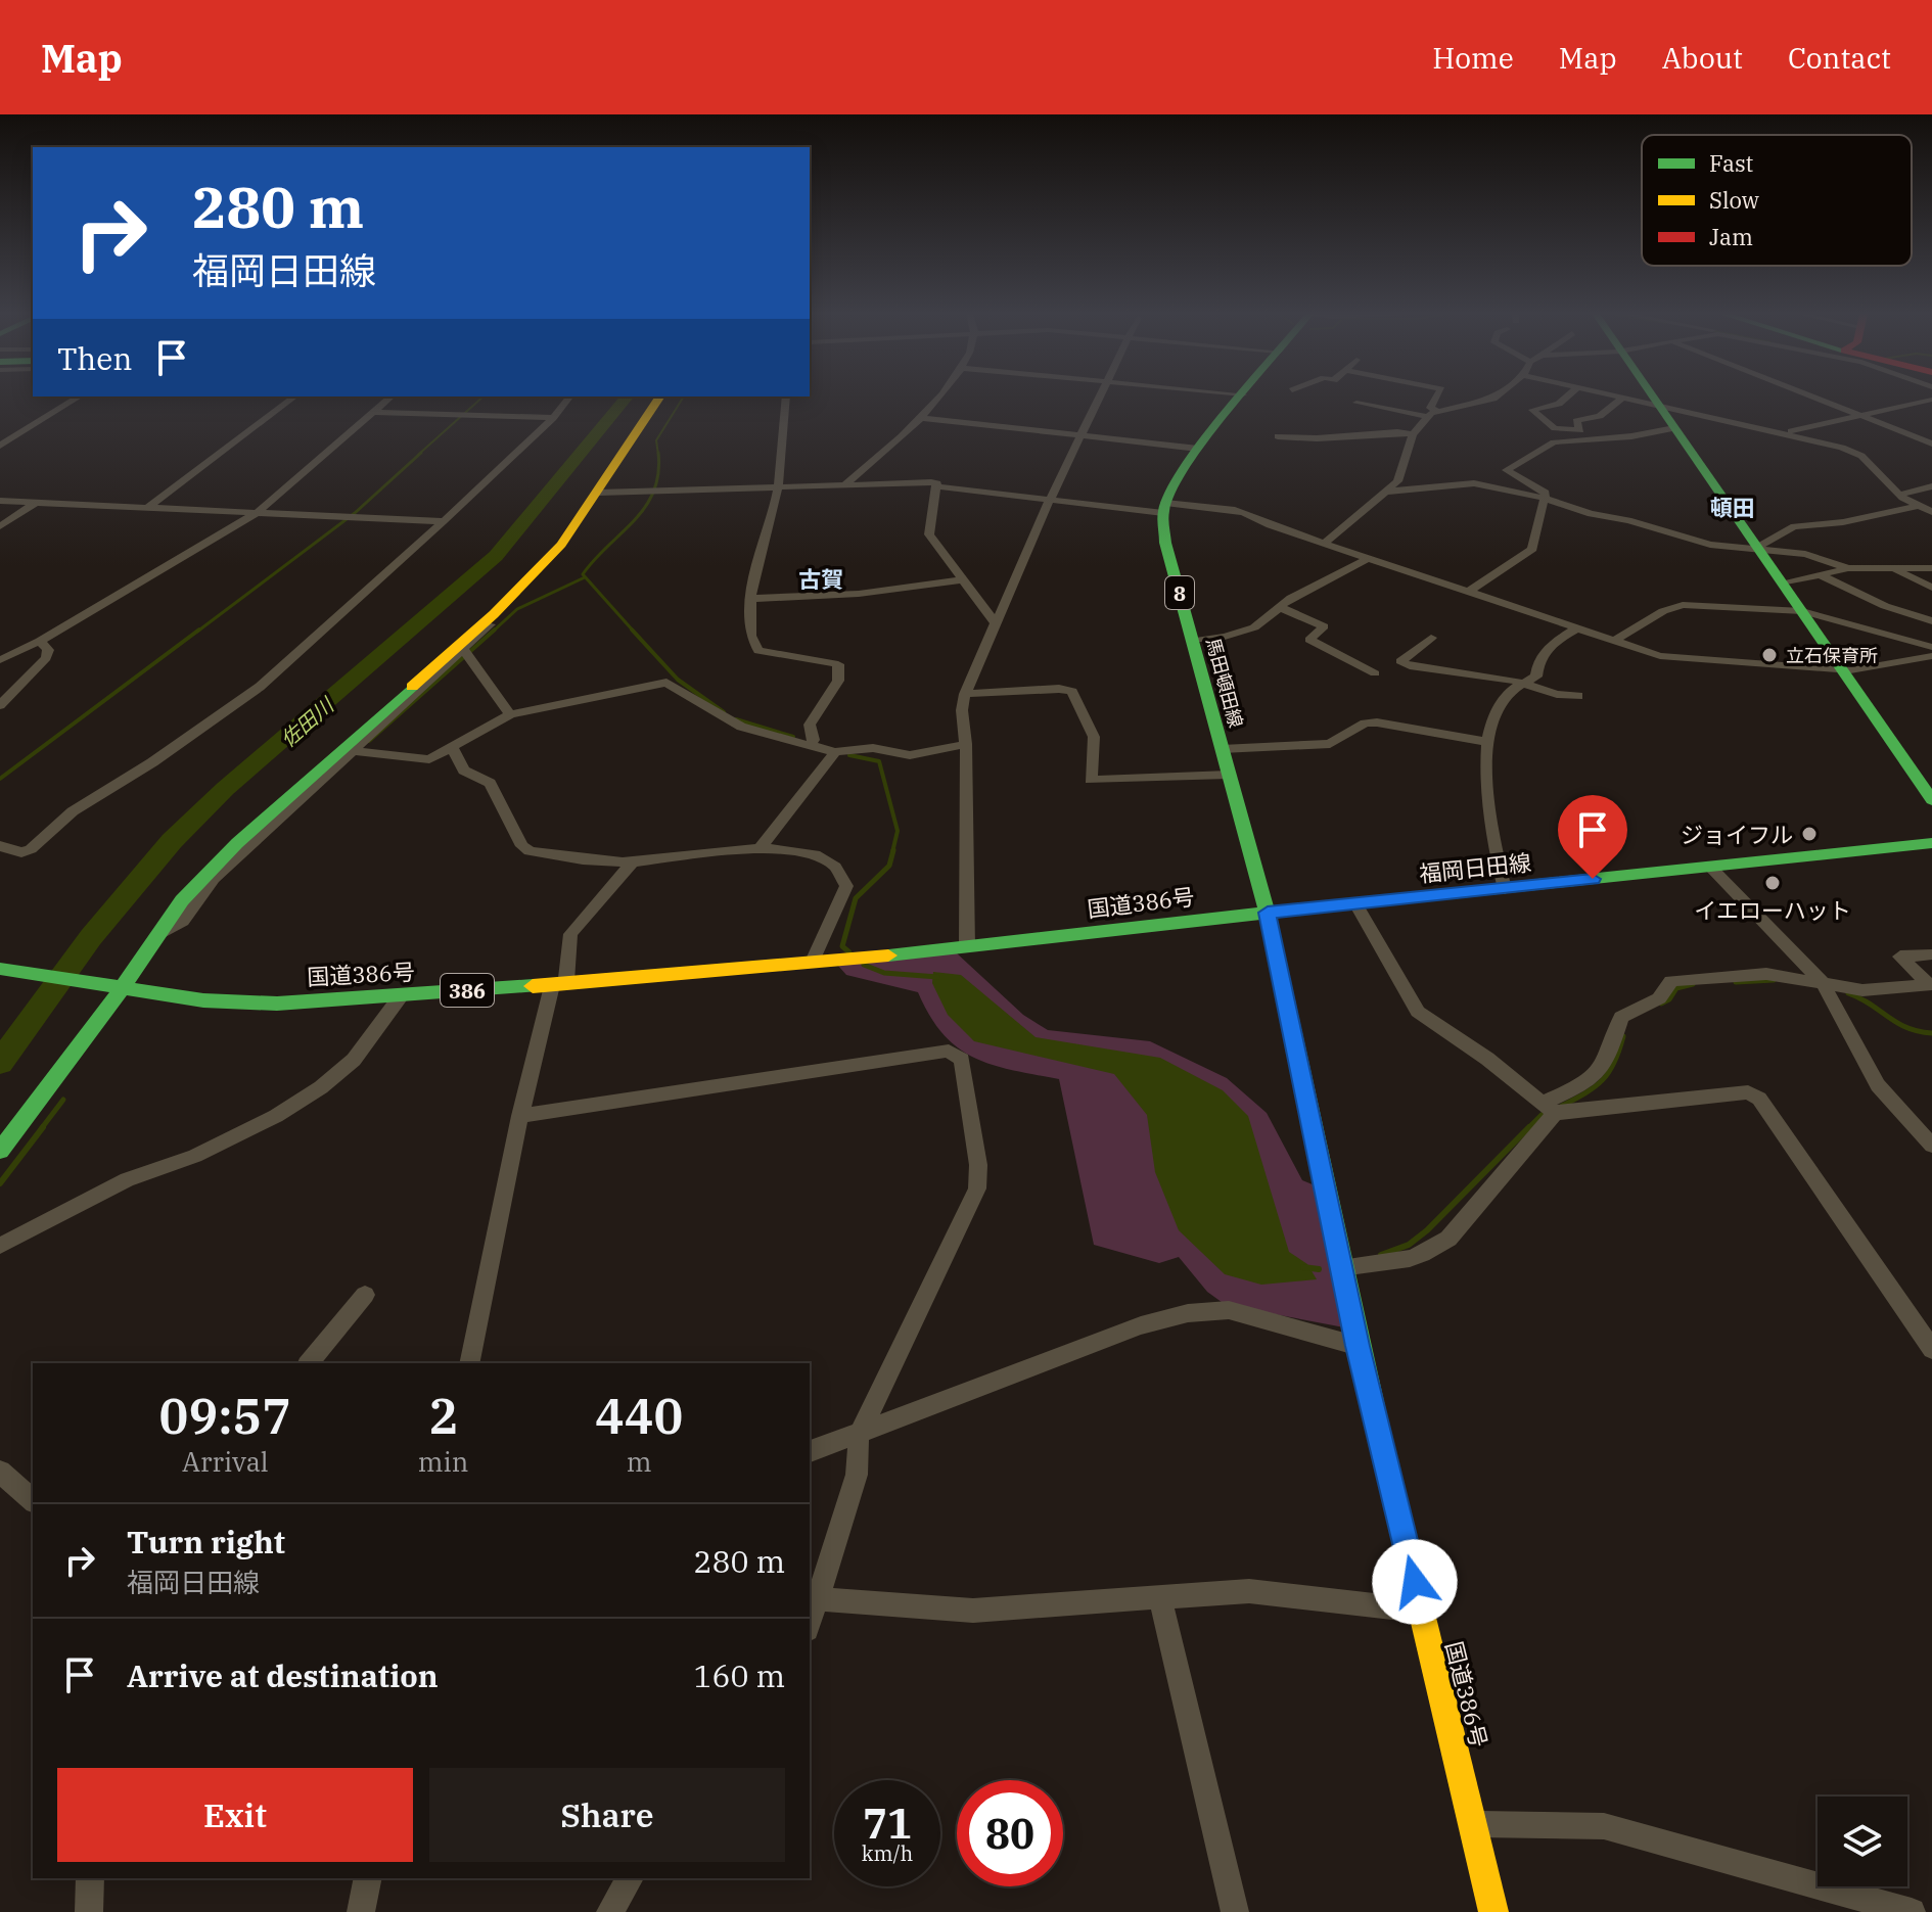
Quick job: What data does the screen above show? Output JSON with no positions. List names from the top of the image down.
{
  "streets": {
    "main road": [
      "8",
      "馬田頓田線",
      "福岡日田線",
      "国道386号",
      "386"
    ]
  },
  "crossings": [
    ["馬田頓田線", "福岡日田線"],
    ["馬田頓田線", "国道386号"],
    ["福岡日田線", "国道386号"]
  ],
  "districts": ["頓田", "古賀"],
  "water": ["佐田川"],
  "places": ["立石保育所", "ジョイフル", "イエローハット"],
  "legend": ["Fast", "Slow", "Jam"],
  "page": {
    "header": "Map",
    "nav": [
      "Home",
      "Map",
      "About",
      "Contact"
    ],
    "turn": ["280 m", "福岡日田線"],
    "then": "Then",
    "eta": [
      "09:57",
      "Arrival",
      "2",
      "min",
      "440",
      "m"
    ],
    "list": [
      {
        "name": "Turn right",
        "note": "福岡日田線",
        "value": "280 m"
      },
      {
        "name": "Arrive at destination",
        "value": "160 m"
      }
    ],
    "buttons": ["Exit", "Share"],
    "speed": "71 km/h",
    "limit": "80"
  }
}
